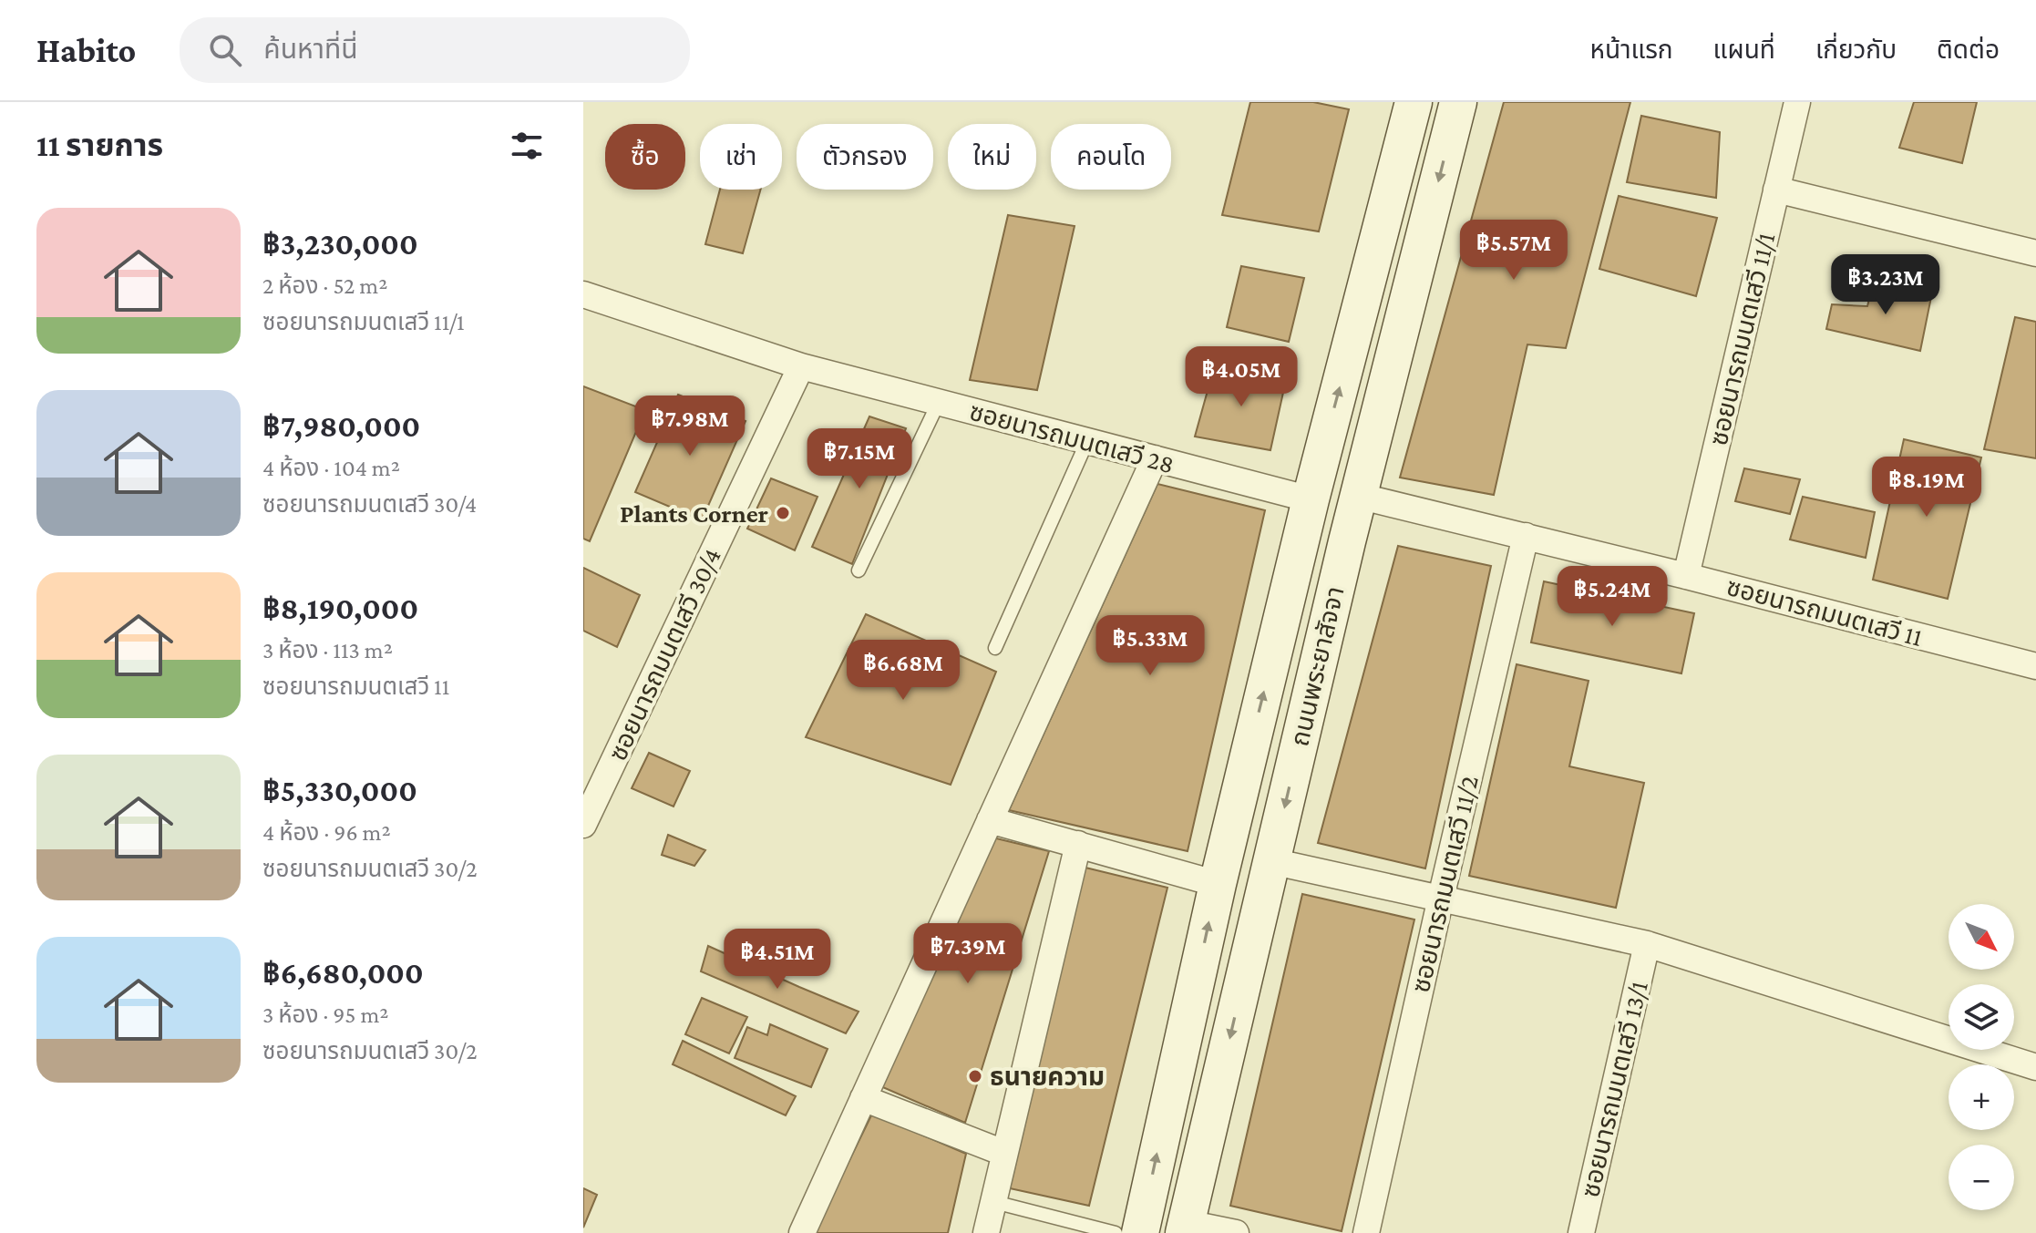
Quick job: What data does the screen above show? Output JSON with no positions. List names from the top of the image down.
{
  "streets": {
    "main road": ["ถนนพระยาสัจจา"],
    "street": [
      "ซอยนารถมนตเสวี 11/1",
      "ซอยนารถมนตเสวี 28",
      "ซอยนารถมนตเสวี 11",
      "ซอยนารถมนตเสวี 30/4",
      "ซอยนารถมนตเสวี 11/2",
      "ซอยนารถมนตเสวี 13/1"
    ]
  },
  "crossings": [
    ["ซอยนารถมนตเสวี 11/1", "ซอยนารถมนตเสวี 11"],
    ["ซอยนารถมนตเสวี 28", "ซอยนารถมนตเสวี 30/4"],
    ["ซอยนารถมนตเสวี 28", "ถนนพระยาสัจจา"],
    ["ซอยนารถมนตเสวี 11", "ถนนพระยาสัจจา"],
    ["ซอยนารถมนตเสวี 11", "ซอยนารถมนตเสวี 11/2"]
  ],
  "places": ["Plants Corner", "ธนายความ"],
  "north": "bottom right",
  "page": {
    "header": "Habito",
    "search": "ค้นหาที่นี่",
    "nav": [
      "หน้าแรก",
      "แผนที่",
      "เกี่ยวกับ",
      "ติดต่อ"
    ],
    "heading": "11 รายการ",
    "chip": [
      "ซื้อ",
      "เช่า",
      "ตัวกรอง",
      "ใหม่",
      "คอนโด"
    ],
    "list": [
      {
        "name": "฿3,230,000",
        "note": "2 ห้อง · 52 m² · ซอยนารถมนตเสวี 11/1"
      },
      {
        "name": "฿7,980,000",
        "note": "4 ห้อง · 104 m² · ซอยนารถมนตเสวี 30/4"
      },
      {
        "name": "฿8,190,000",
        "note": "3 ห้อง · 113 m² · ซอยนารถมนตเสวี 11"
      },
      {
        "name": "฿5,330,000",
        "note": "4 ห้อง · 96 m² · ซอยนารถมนตเสวี 30/2"
      },
      {
        "name": "฿6,680,000",
        "note": "3 ห้อง · 95 m² · ซอยนารถมนตเสวี 30/2"
      }
    ],
    "price": [
      "฿5.57M",
      "฿3.23M",
      "฿4.05M",
      "฿7.98M",
      "฿7.15M",
      "฿8.19M",
      "฿5.24M",
      "฿5.33M",
      "฿6.68M",
      "฿7.39M",
      "฿4.51M"
    ],
    "map_buttons": ["+", "−"]
  }
}
